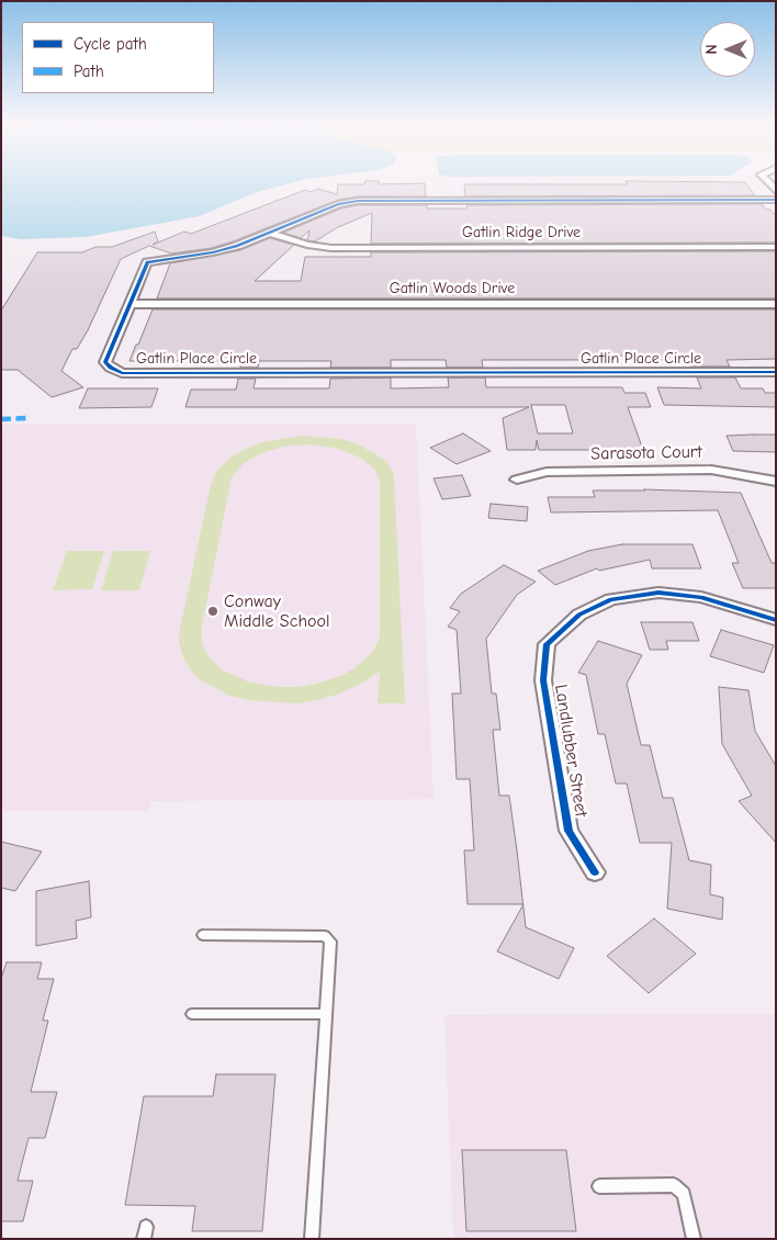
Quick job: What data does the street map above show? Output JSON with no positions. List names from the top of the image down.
{
  "streets": {
    "street": [
      "Gatlin Ridge Drive",
      "Gatlin Woods Drive",
      "Gatlin Place Circle",
      "Sarasota Court",
      "Landlubber Street"
    ]
  },
  "crossings": [
    ["Gatlin Ridge Drive", "Gatlin Place Circle"],
    ["Gatlin Woods Drive", "Gatlin Place Circle"]
  ],
  "places": ["Conway Middle School"],
  "legend": ["Cycle path", "Path"],
  "north": "left"
}
